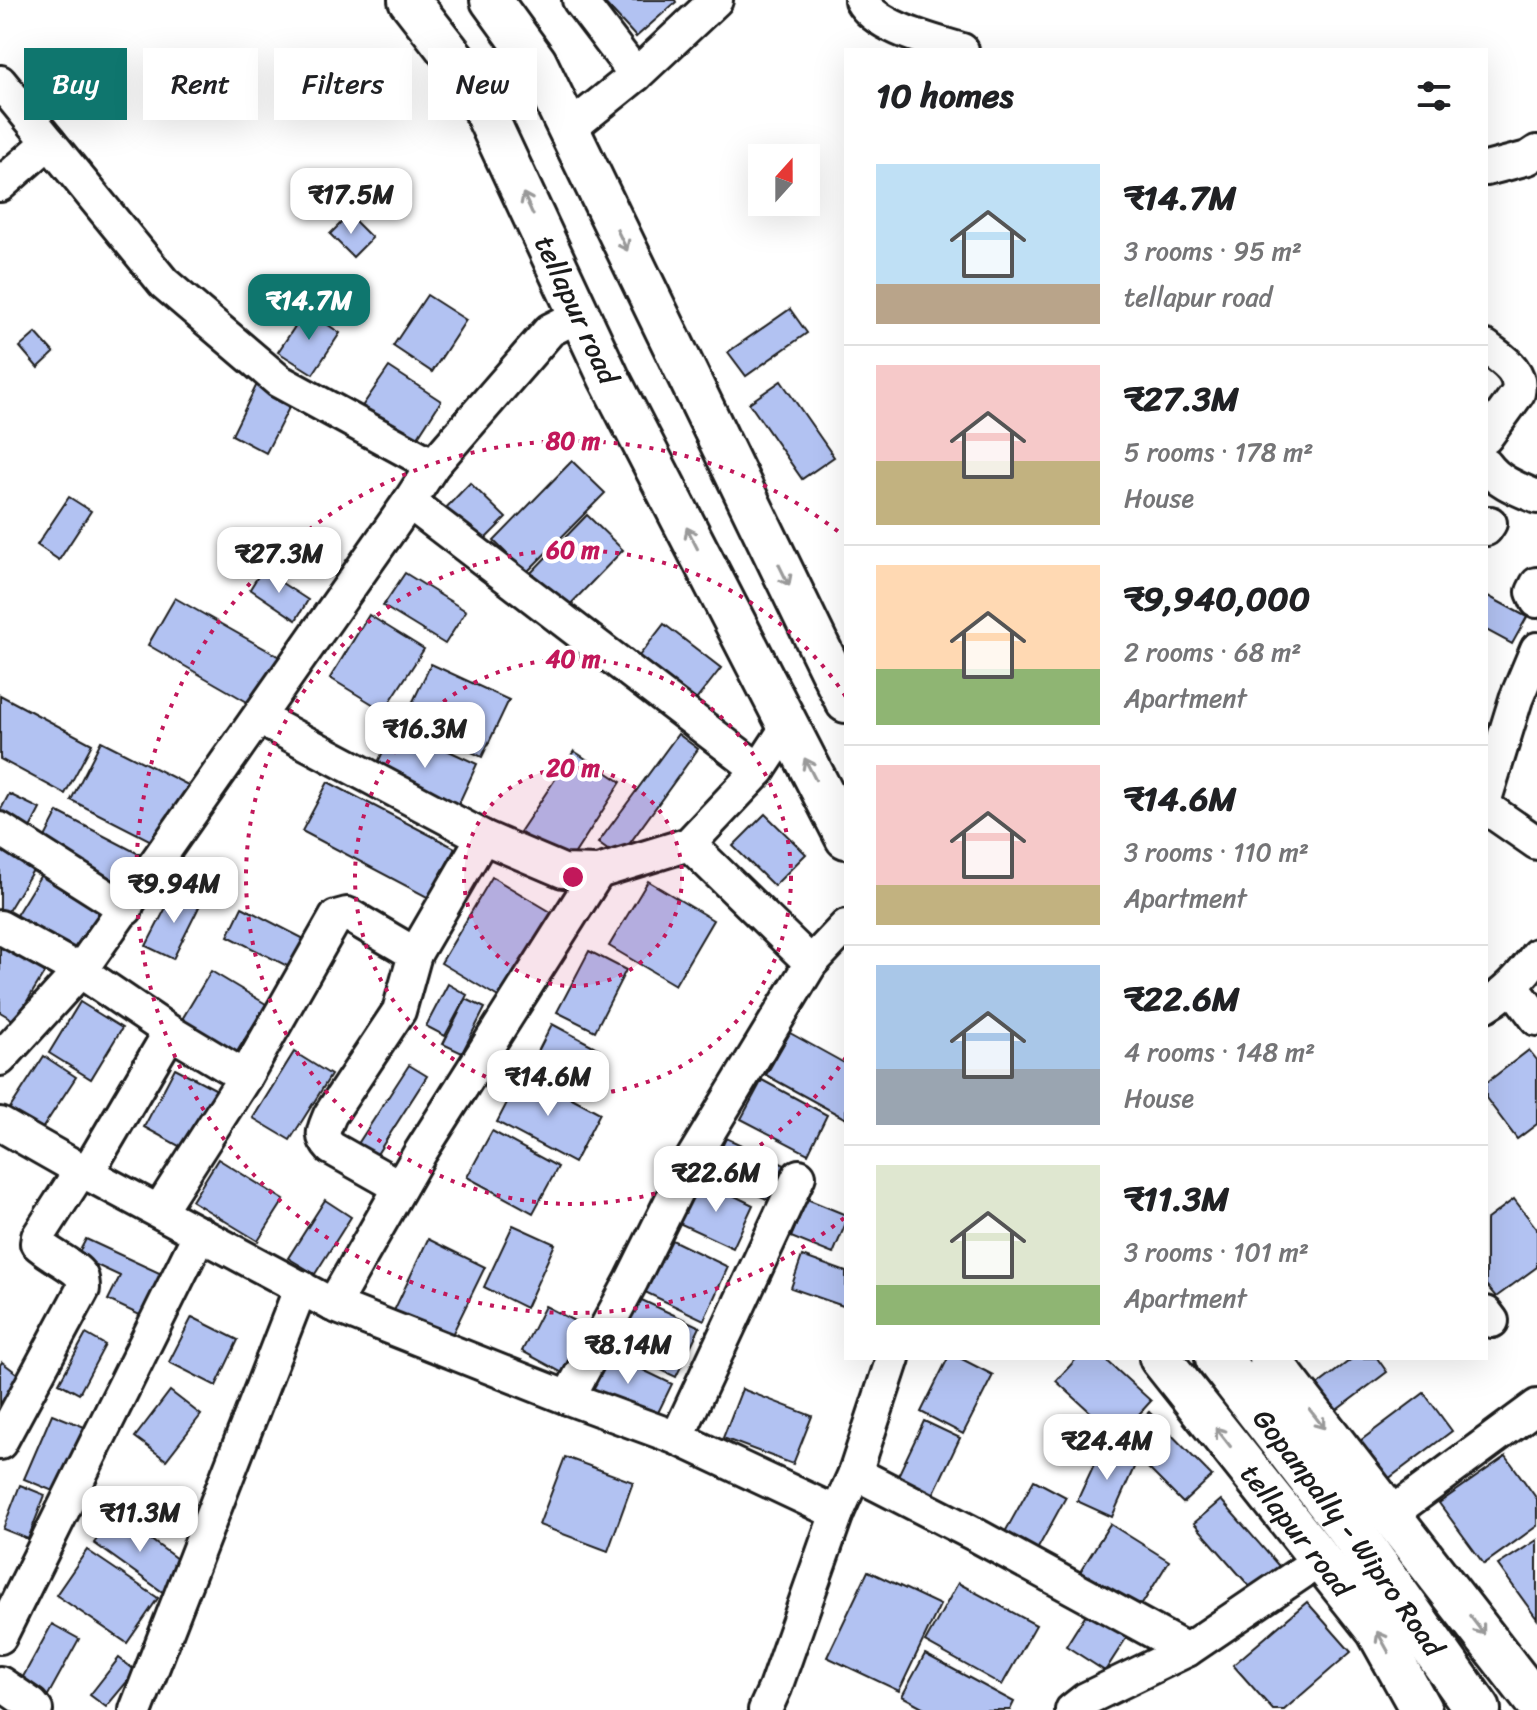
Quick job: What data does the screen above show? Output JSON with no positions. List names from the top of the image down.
{
  "streets": {
    "main road": ["Gopanpally - Wipro Road"],
    "street": ["tellapur road"]
  },
  "north": "top",
  "page": {
    "chip": [
      "Buy",
      "Rent",
      "Filters",
      "New"
    ],
    "heading": "10 homes",
    "list": [
      {
        "name": "₹14.7M",
        "note": "3 rooms · 95 m² · tellapur road"
      },
      {
        "name": "₹27.3M",
        "note": "5 rooms · 178 m² · House"
      },
      {
        "name": "₹9,940,000",
        "note": "2 rooms · 68 m² · Apartment"
      },
      {
        "name": "₹14.6M",
        "note": "3 rooms · 110 m² · Apartment"
      },
      {
        "name": "₹22.6M",
        "note": "4 rooms · 148 m² · House"
      },
      {
        "name": "₹11.3M",
        "note": "3 rooms · 101 m² · Apartment"
      }
    ],
    "price": [
      "₹17.5M",
      "₹14.7M",
      "₹27.3M",
      "₹16.3M",
      "₹9.94M",
      "₹14.6M",
      "₹22.6M",
      "₹8.14M",
      "₹24.4M",
      "₹11.3M"
    ]
  },
  "rings": [
    "80 m",
    "60 m",
    "40 m",
    "20 m"
  ]
}
